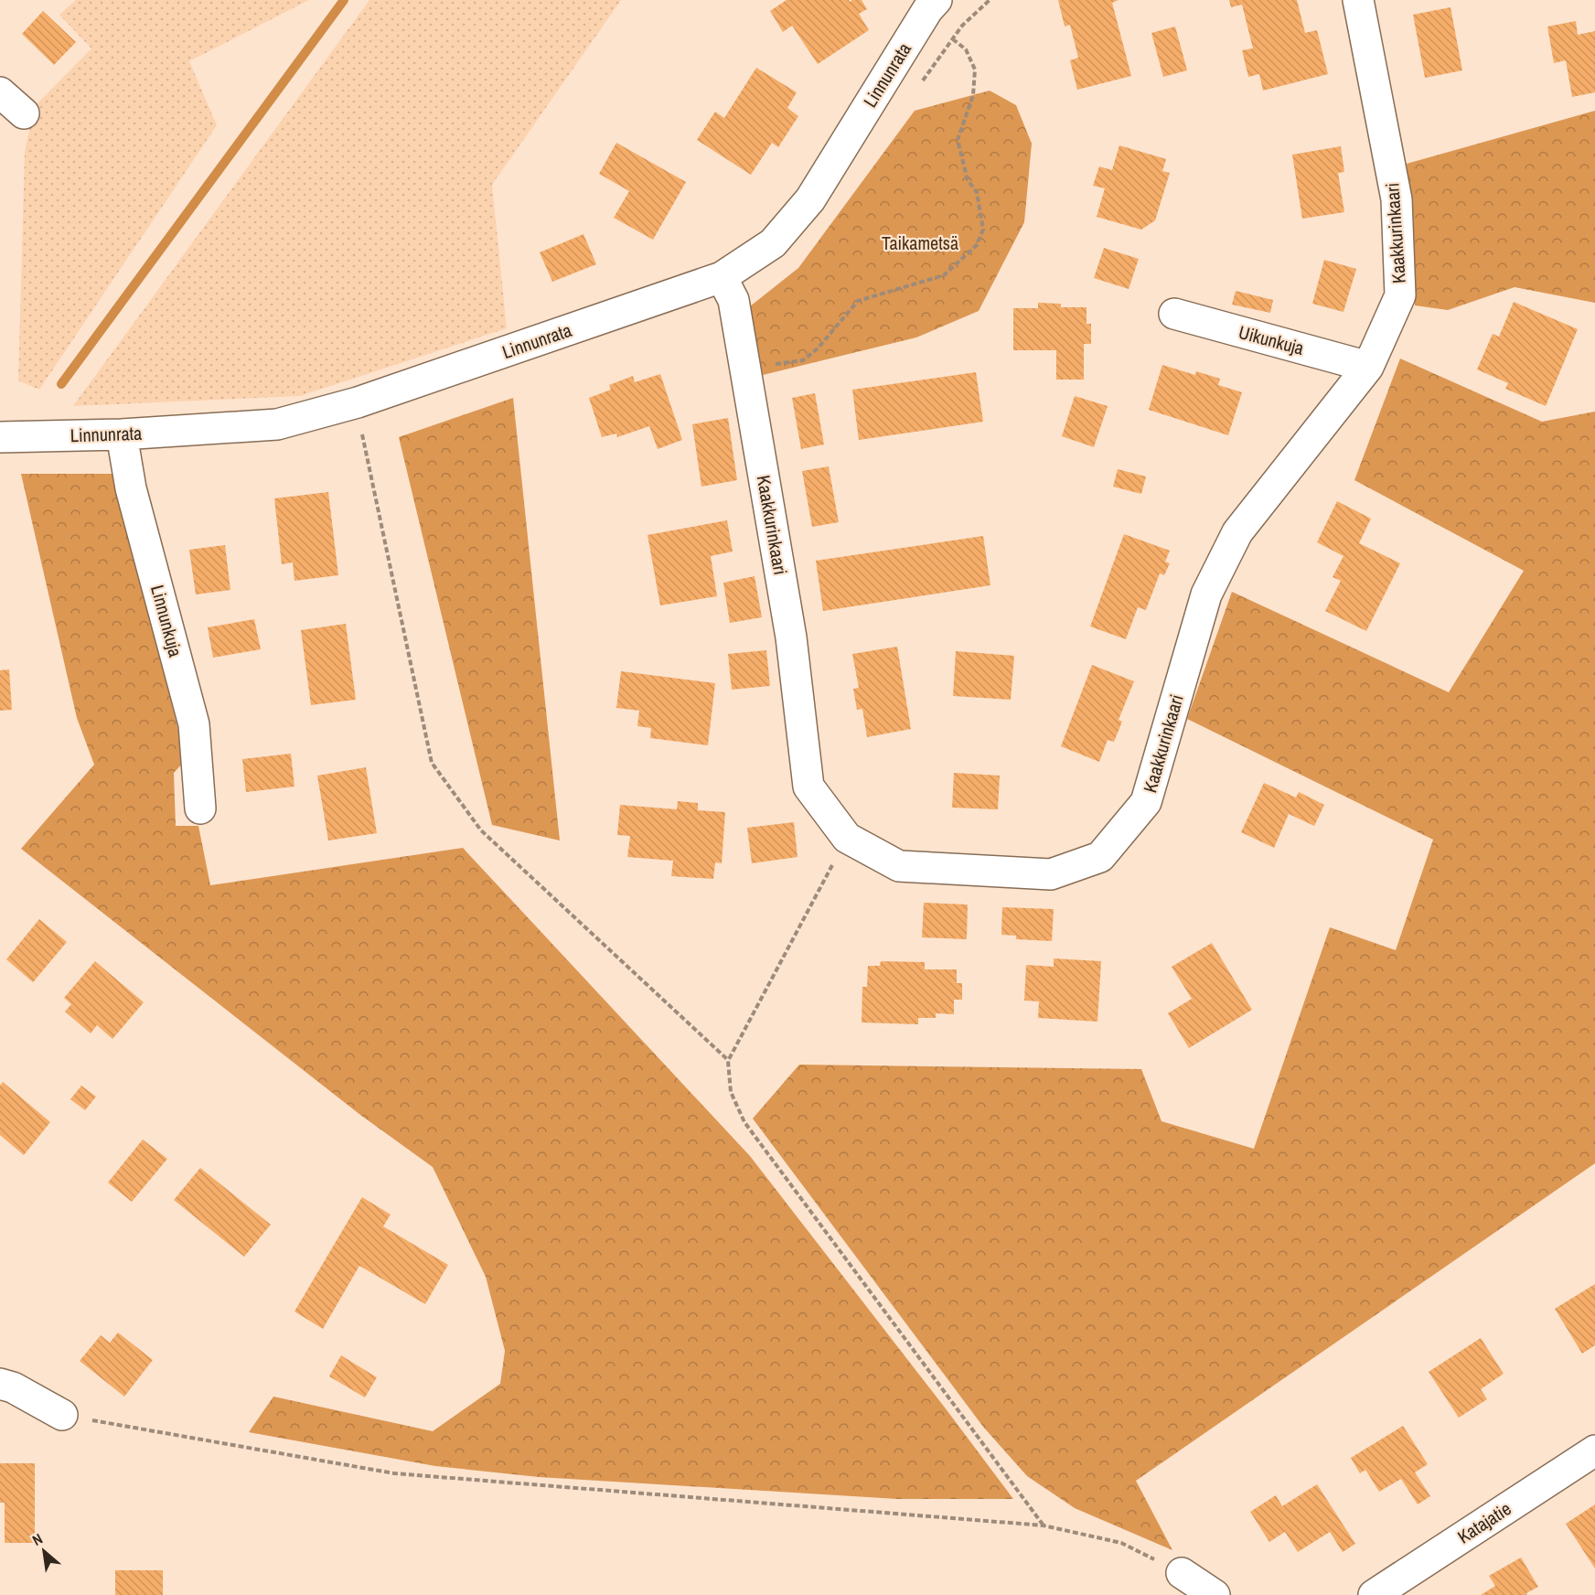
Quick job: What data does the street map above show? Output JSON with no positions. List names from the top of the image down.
{
  "streets": {
    "street": [
      "Linnunrata",
      "Kaakkurinkaari",
      "Uikunkuja",
      "Linnunkuja",
      "Katajatie"
    ]
  },
  "crossings": [
    ["Linnunrata", "Kaakkurinkaari"],
    ["Linnunrata", "Linnunkuja"],
    ["Kaakkurinkaari", "Uikunkuja"]
  ],
  "parks": ["Taikametsä"],
  "north": "top left"
}
